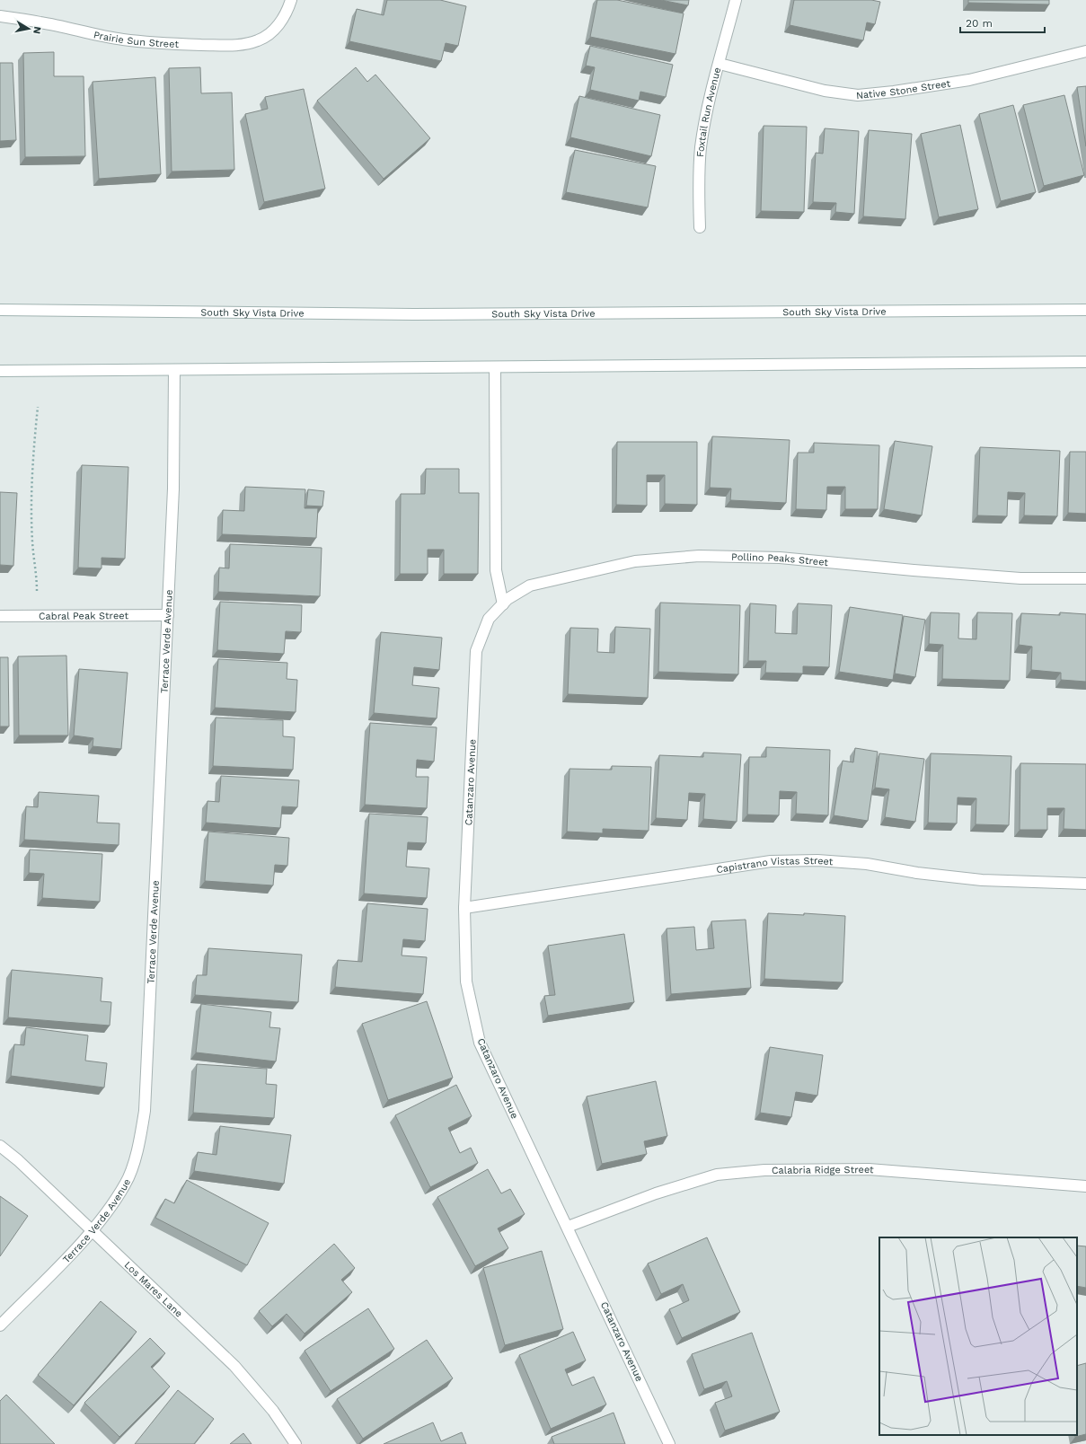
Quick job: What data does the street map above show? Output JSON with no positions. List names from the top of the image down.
{
  "streets": {
    "street": [
      "Prairie Sun Street",
      "Native Stone Street",
      "Foxtail Run Avenue",
      "South Sky Vista Drive",
      "Pollino Peaks Street",
      "Cabral Peak Street",
      "Terrace Verde Avenue",
      "Catanzaro Avenue",
      "Capistrano Vistas Street",
      "Calabria Ridge Street",
      "Los Mares Lane"
    ]
  },
  "crossings": [
    ["Native Stone Street", "Foxtail Run Avenue"],
    ["Pollino Peaks Street", "Catanzaro Avenue"],
    ["Cabral Peak Street", "Terrace Verde Avenue"],
    ["Terrace Verde Avenue", "Los Mares Lane"],
    ["Catanzaro Avenue", "Capistrano Vistas Street"],
    ["Catanzaro Avenue", "Calabria Ridge Street"]
  ],
  "scale_bar": "20 m",
  "north": "right"
}
